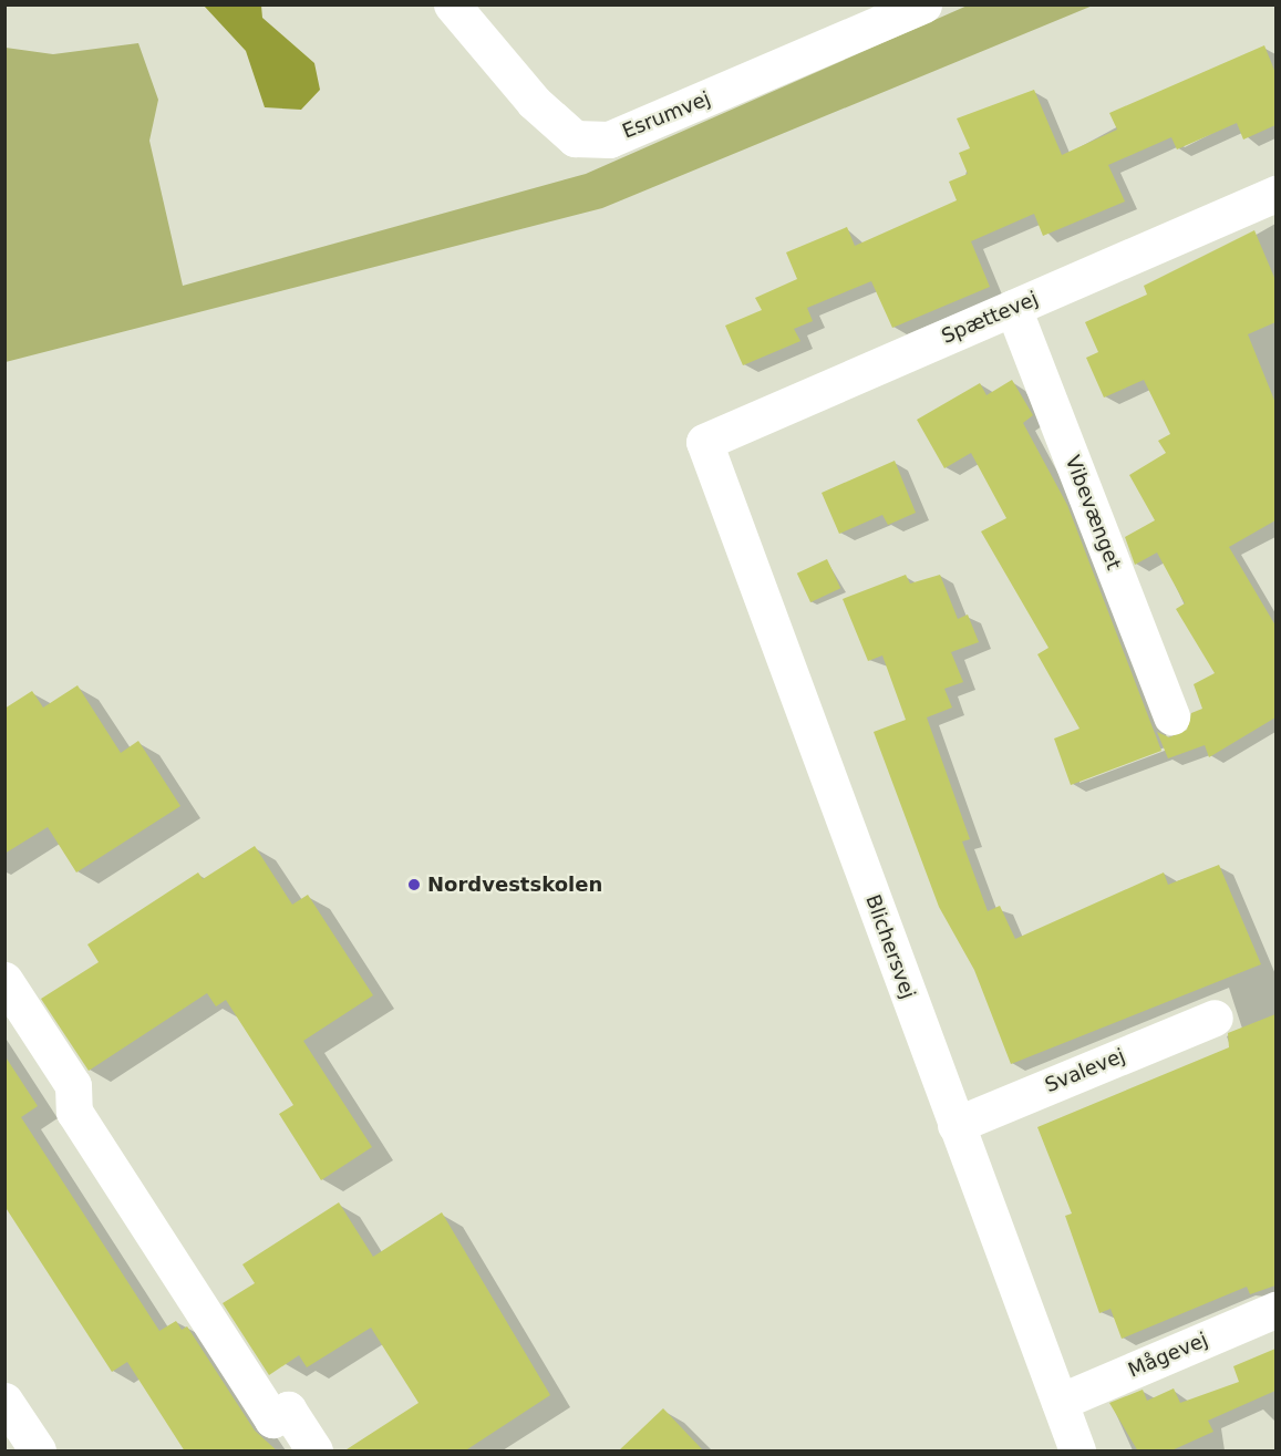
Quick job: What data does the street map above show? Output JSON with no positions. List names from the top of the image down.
{
  "streets": {
    "street": [
      "Esrumvej",
      "Spættevej",
      "Vibevænget",
      "Blichersvej",
      "Svalevej",
      "Mågevej"
    ]
  },
  "crossings": [
    ["Spættevej", "Vibevænget"],
    ["Spættevej", "Blichersvej"],
    ["Blichersvej", "Svalevej"],
    ["Blichersvej", "Mågevej"]
  ],
  "places": ["Nordvestskolen"]
}
